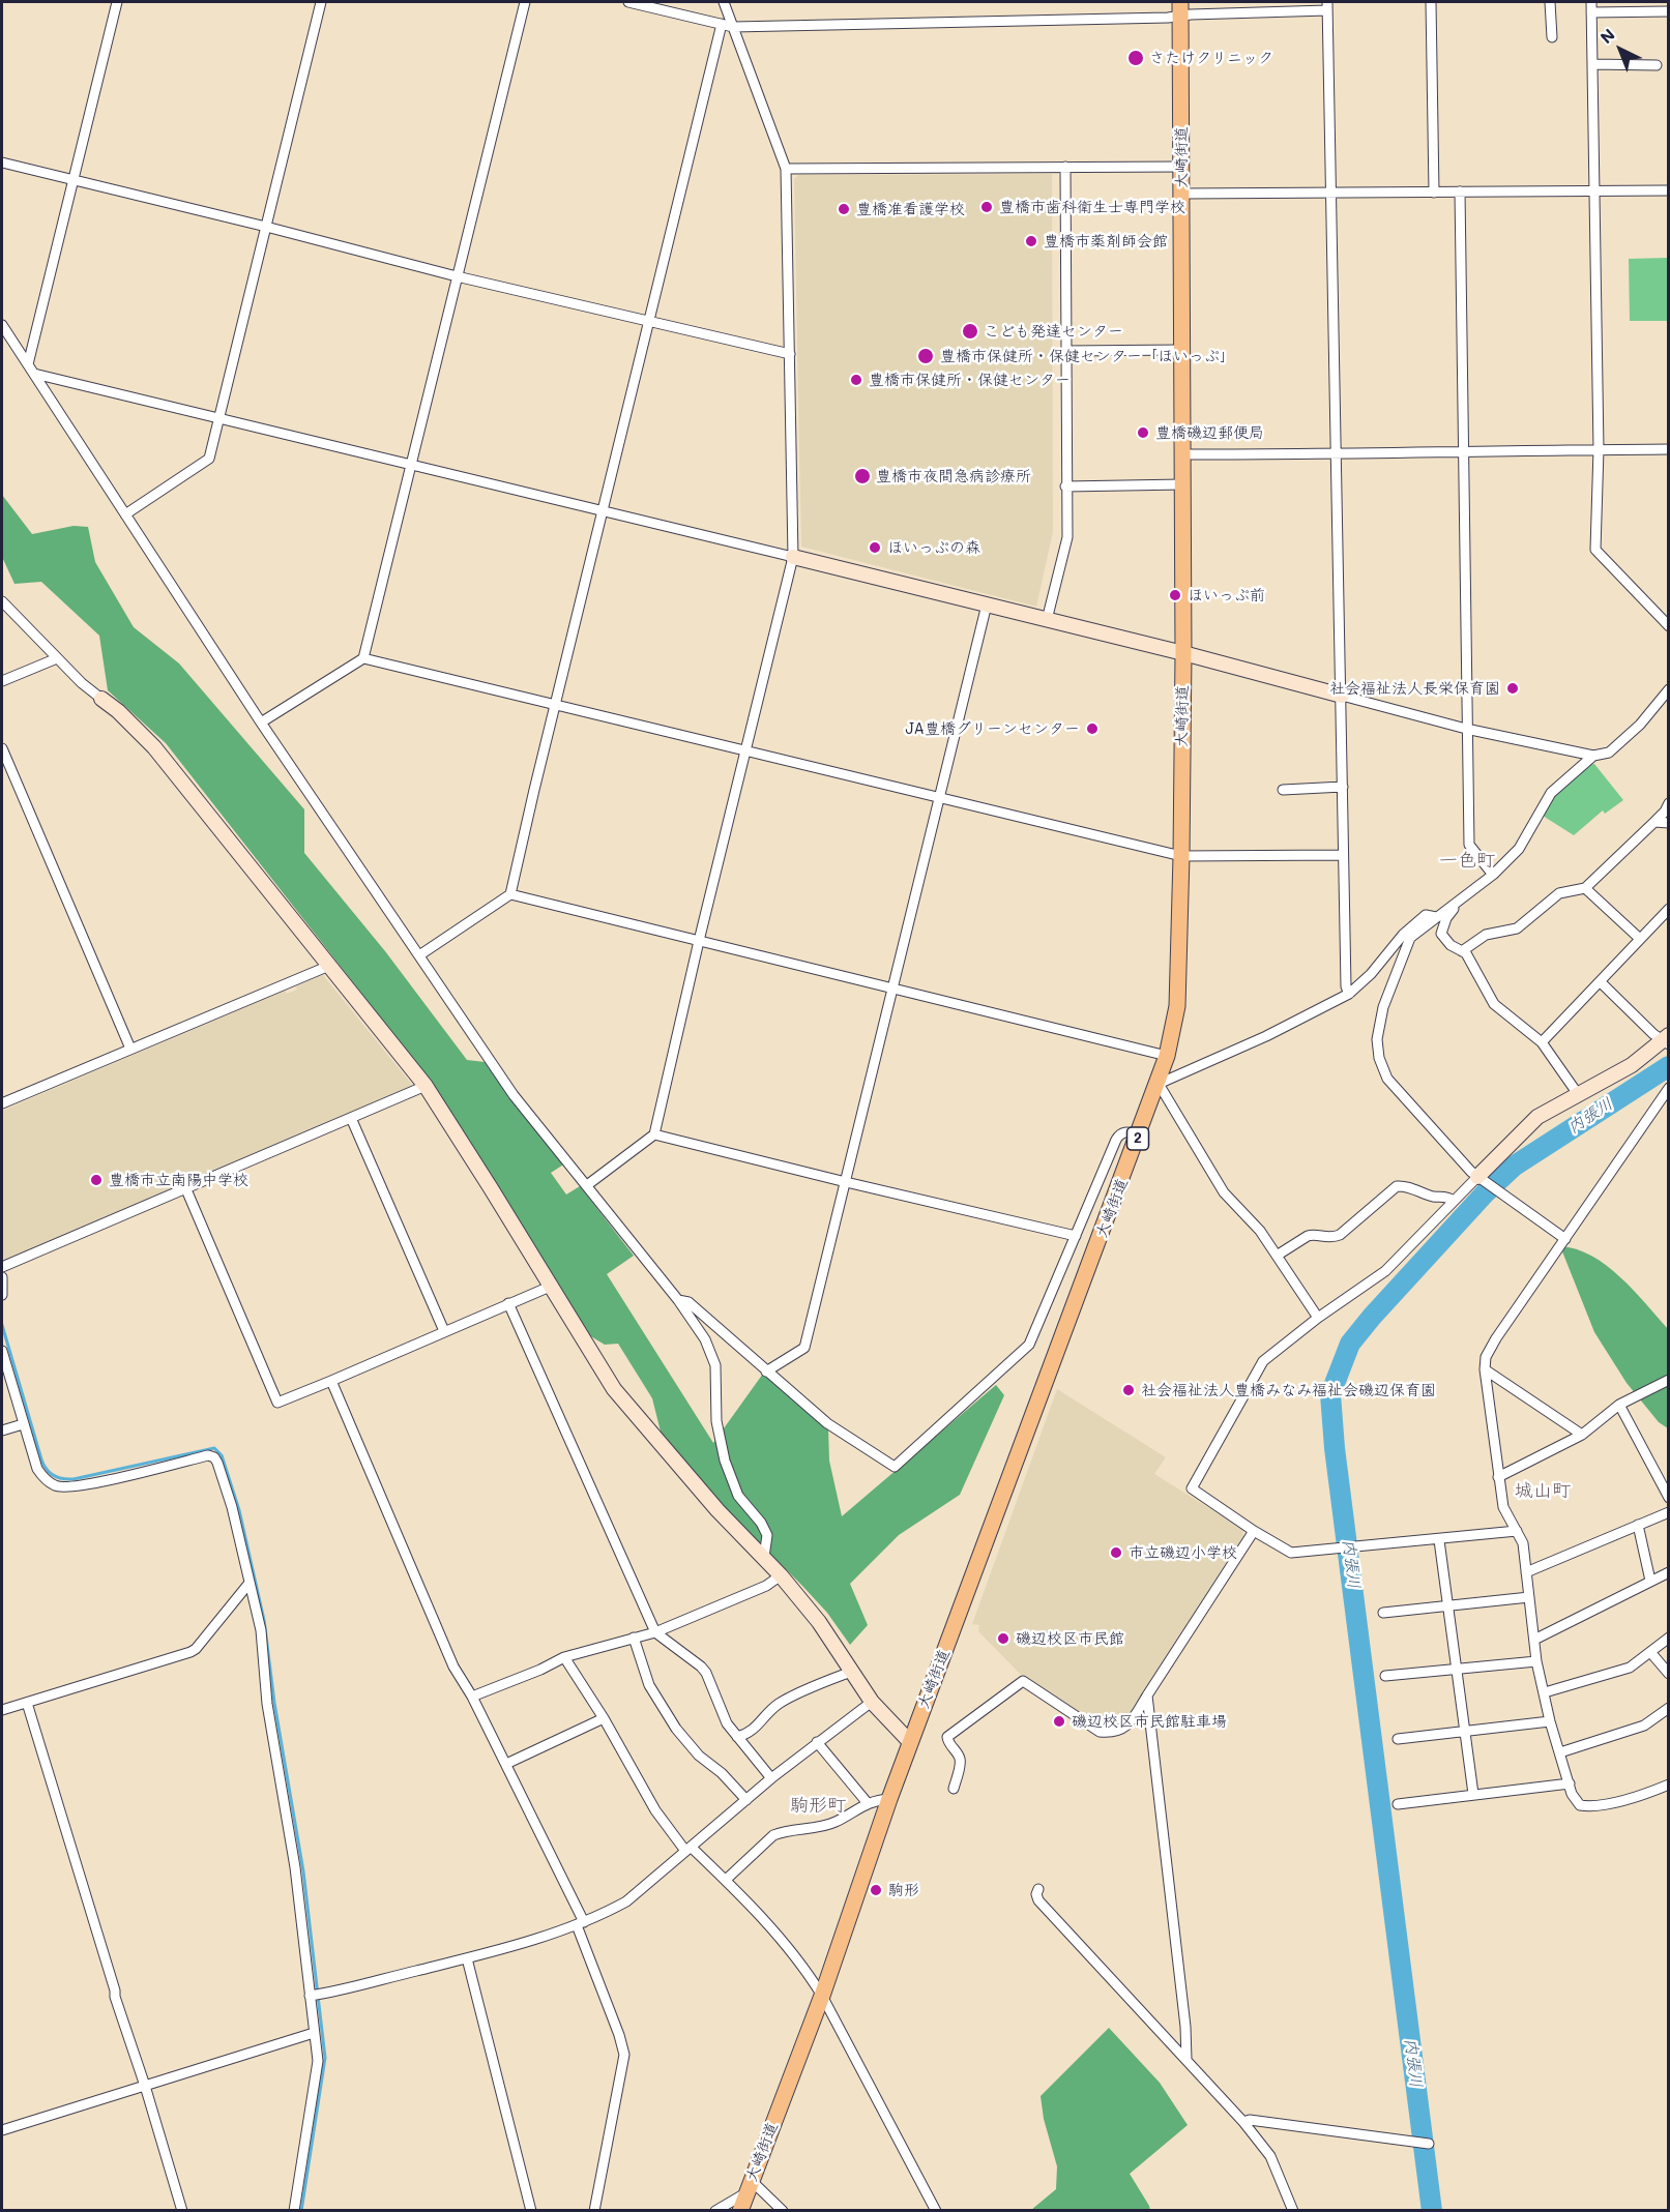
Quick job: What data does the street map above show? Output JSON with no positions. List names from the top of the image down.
{
  "streets": {
    "main road": ["大崎街道", "2"]
  },
  "districts": ["一色町", "城山町", "駒形町"],
  "water": ["内張川"],
  "places": [
    "さたけクリニック",
    "豊橋市歯科衛生士専門学校",
    "豊橋准看護学校",
    "豊橋市薬剤師会館",
    "こども発達センター",
    "豊橋市保健所・保健センター「ほいっぷ」",
    "豊橋市保健所・保健センター",
    "豊橋磯辺郵便局",
    "豊橋市夜間急病診療所",
    "ほいっぷの森",
    "ほいっぷ前",
    "社会福祉法人長栄保育園",
    "JA豊橋グリーンセンター",
    "豊橋市立南陽中学校",
    "社会福祉法人豊橋みなみ福祉会磯辺保育園",
    "市立磯辺小学校",
    "磯辺校区市民館",
    "磯辺校区市民館駐車場",
    "駒形"
  ],
  "north": "top left"
}
